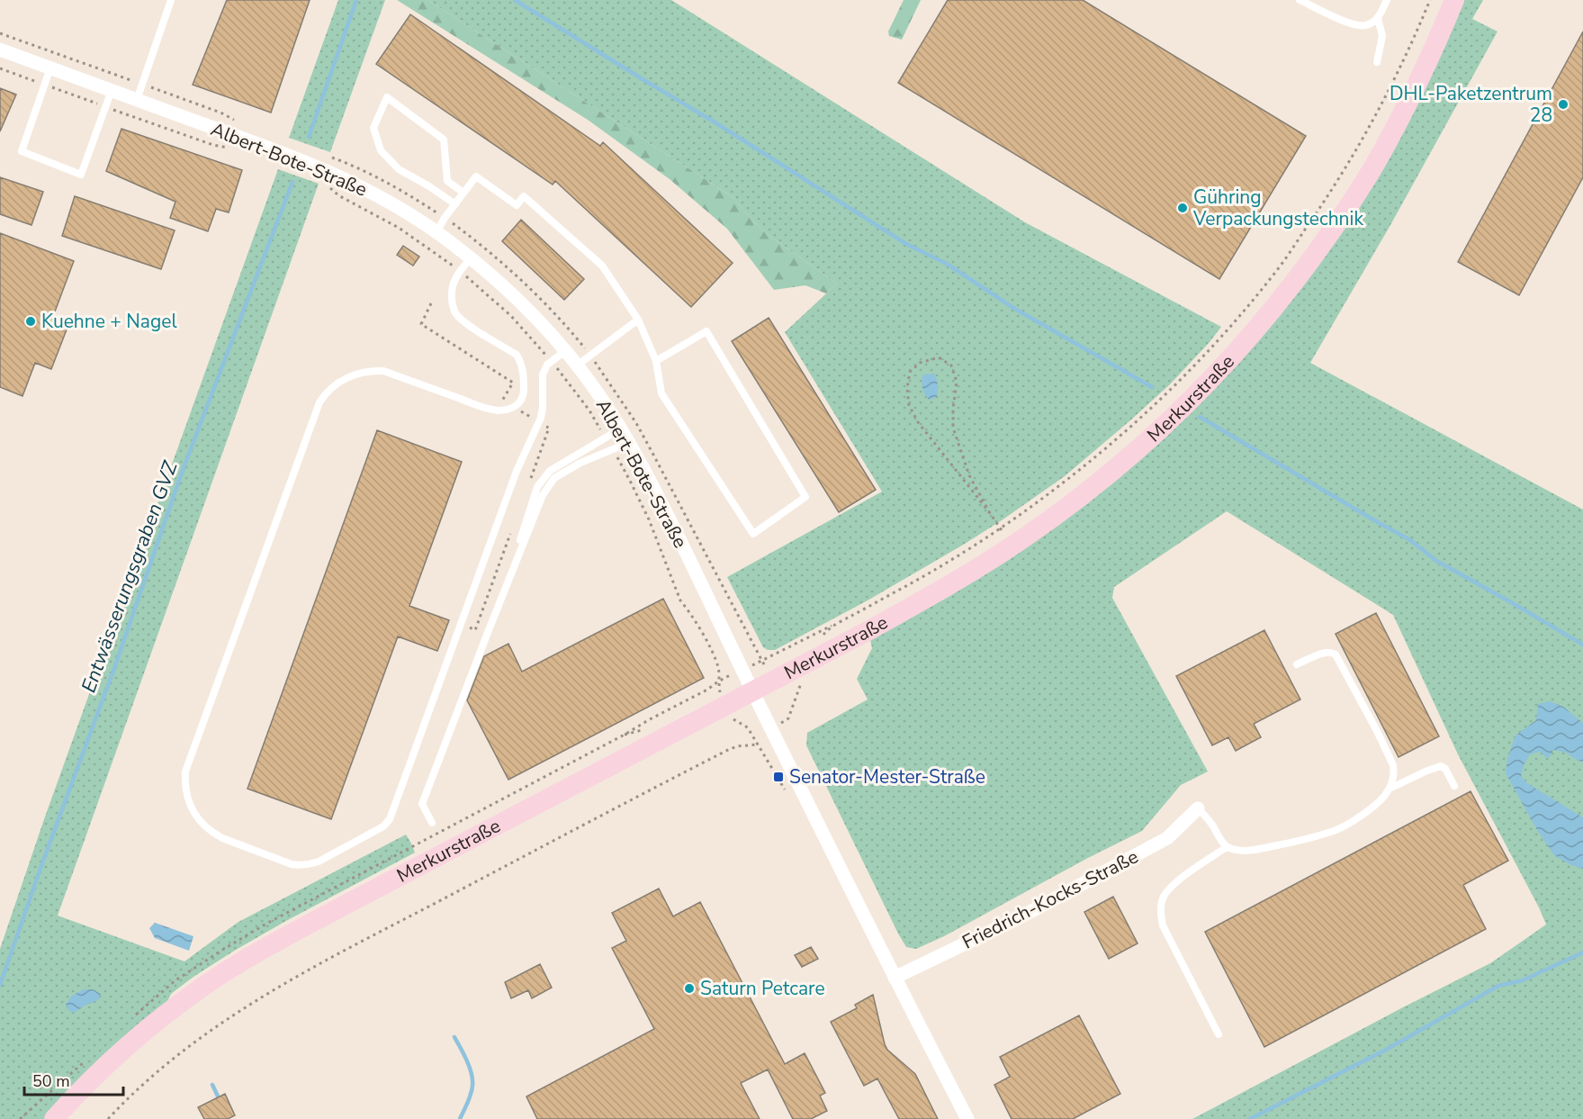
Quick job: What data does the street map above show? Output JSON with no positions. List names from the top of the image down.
{
  "streets": {
    "street": ["Albert-Bote-Straße", "Merkurstraße", "Friedrich-Kocks-Straße"]
  },
  "crossings": [
    ["Albert-Bote-Straße", "Merkurstraße"]
  ],
  "water": ["Entwässerungsgraben GVZ"],
  "places": {
    "other": [
      "DHL-Paketzentrum 28",
      "Gühring Verpackungstechnik",
      "Kuehne + Nagel",
      "Saturn Petcare"
    ],
    "transit": ["Senator-Mester-Straße"]
  },
  "scale_bar": "50 m"
}
